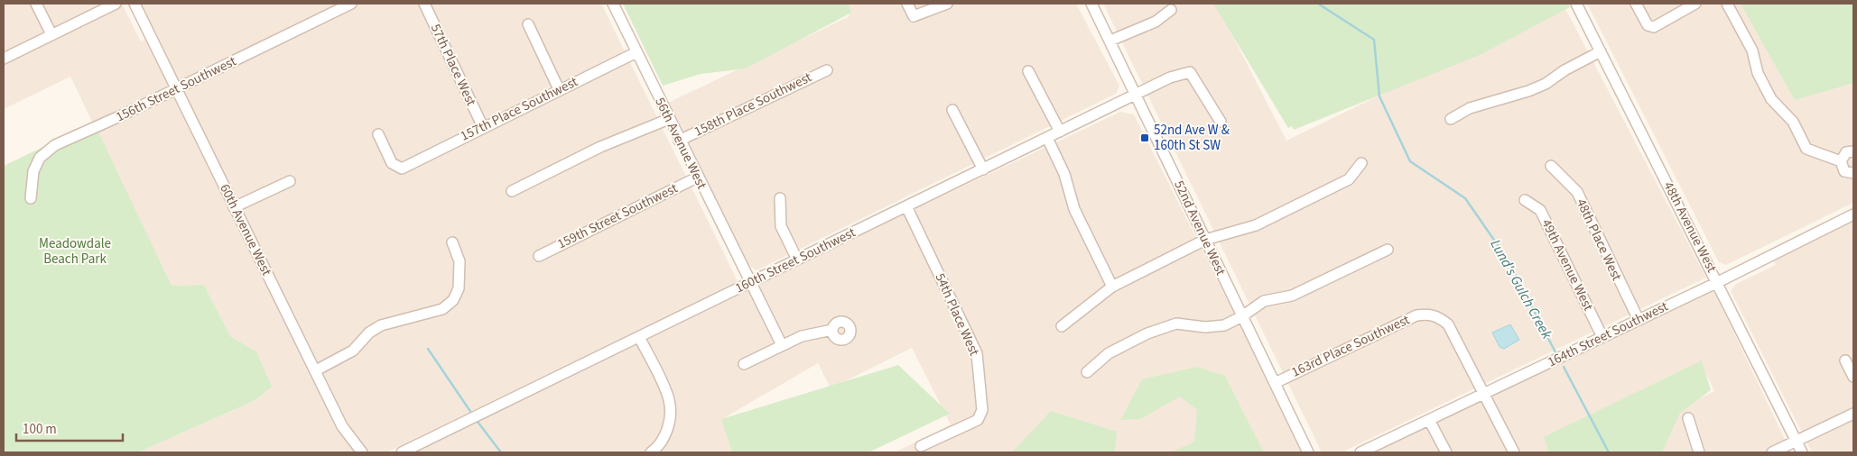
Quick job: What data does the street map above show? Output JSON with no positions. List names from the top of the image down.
{
  "streets": {
    "street": [
      "57th Place West",
      "156th Street Southwest",
      "158th Place Southwest",
      "157th Place Southwest",
      "56th Avenue West",
      "159th Street Southwest",
      "48th Avenue West",
      "52nd Avenue West",
      "60th Avenue West",
      "48th Place West",
      "160th Street Southwest",
      "49th Avenue West",
      "54th Place West",
      "164th Street Southwest",
      "163rd Place Southwest"
    ]
  },
  "crossings": [
    ["57th Place West", "157th Place Southwest"],
    ["156th Street Southwest", "60th Avenue West"],
    ["158th Place Southwest", "56th Avenue West"],
    ["157th Place Southwest", "56th Avenue West"],
    ["56th Avenue West", "159th Street Southwest"],
    ["56th Avenue West", "160th Street Southwest"],
    ["48th Avenue West", "164th Street Southwest"],
    ["52nd Avenue West", "160th Street Southwest"],
    ["52nd Avenue West", "163rd Place Southwest"],
    ["48th Place West", "164th Street Southwest"],
    ["160th Street Southwest", "54th Place West"],
    ["49th Avenue West", "164th Street Southwest"],
    ["164th Street Southwest", "163rd Place Southwest"]
  ],
  "water": ["Lund's Gulch Creek"],
  "parks": ["Meadowdale Beach Park"],
  "places": {
    "transit": ["52nd Ave W & 160th St SW"]
  },
  "scale_bar": "100 m"
}
